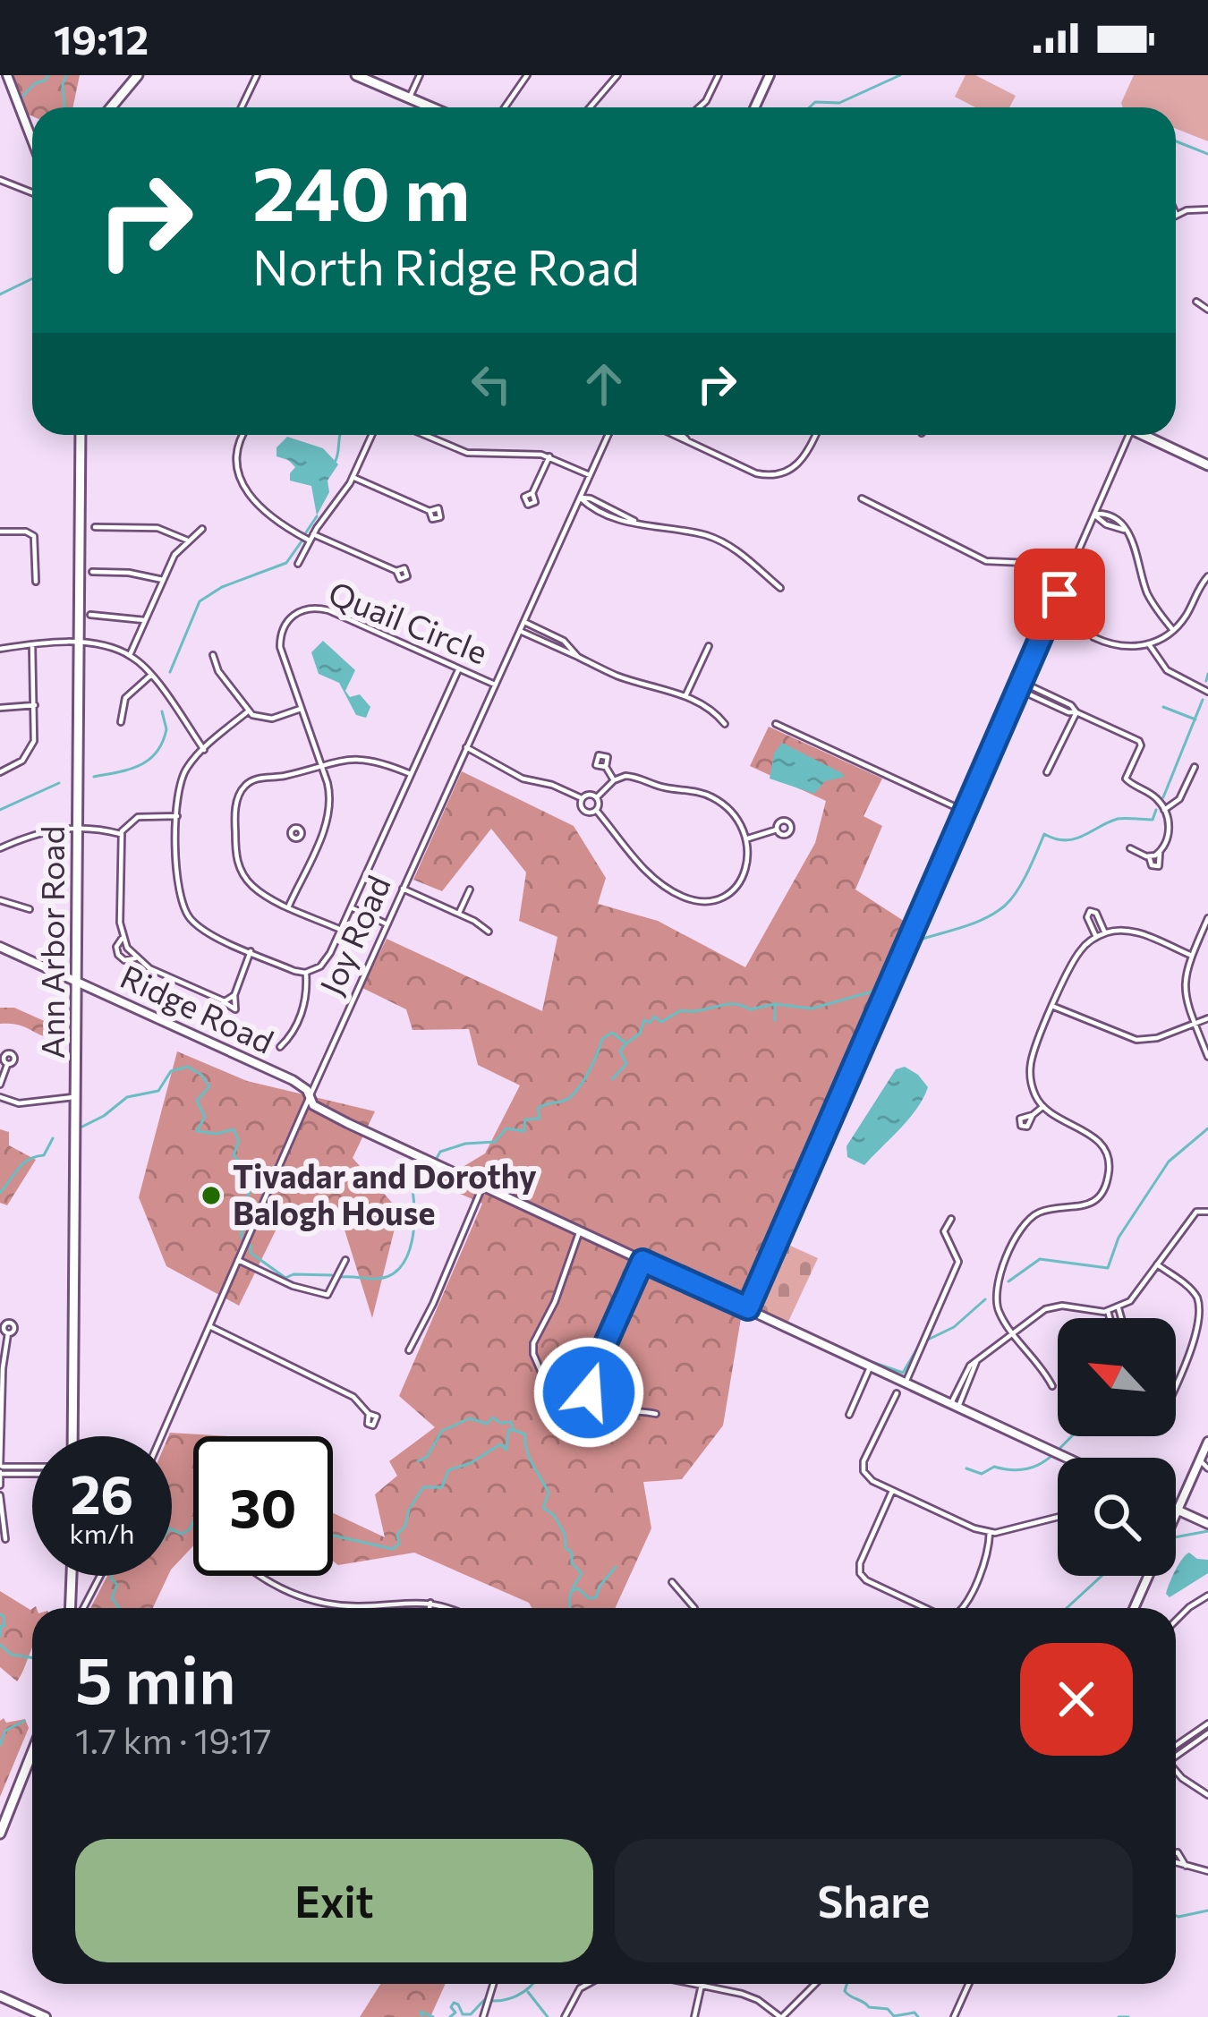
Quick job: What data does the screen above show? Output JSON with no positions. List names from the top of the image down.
{
  "streets": {
    "main road": ["Ann Arbor Road"],
    "street": ["Quail Circle", "Joy Road", "Ridge Road"]
  },
  "crossings": [
    ["Quail Circle", "Joy Road"],
    ["Joy Road", "Ridge Road"],
    ["Ann Arbor Road", "Ridge Road"]
  ],
  "places": ["Tivadar and Dorothy Balogh House"],
  "north": "top left",
  "page": {
    "status": "19:12",
    "turn": ["240 m", "North Ridge Road"],
    "speed": "26 km/h",
    "limit": "30",
    "heading": ["5 min", "1.7 km · 19:17"],
    "buttons": ["Exit", "Share"]
  }
}
